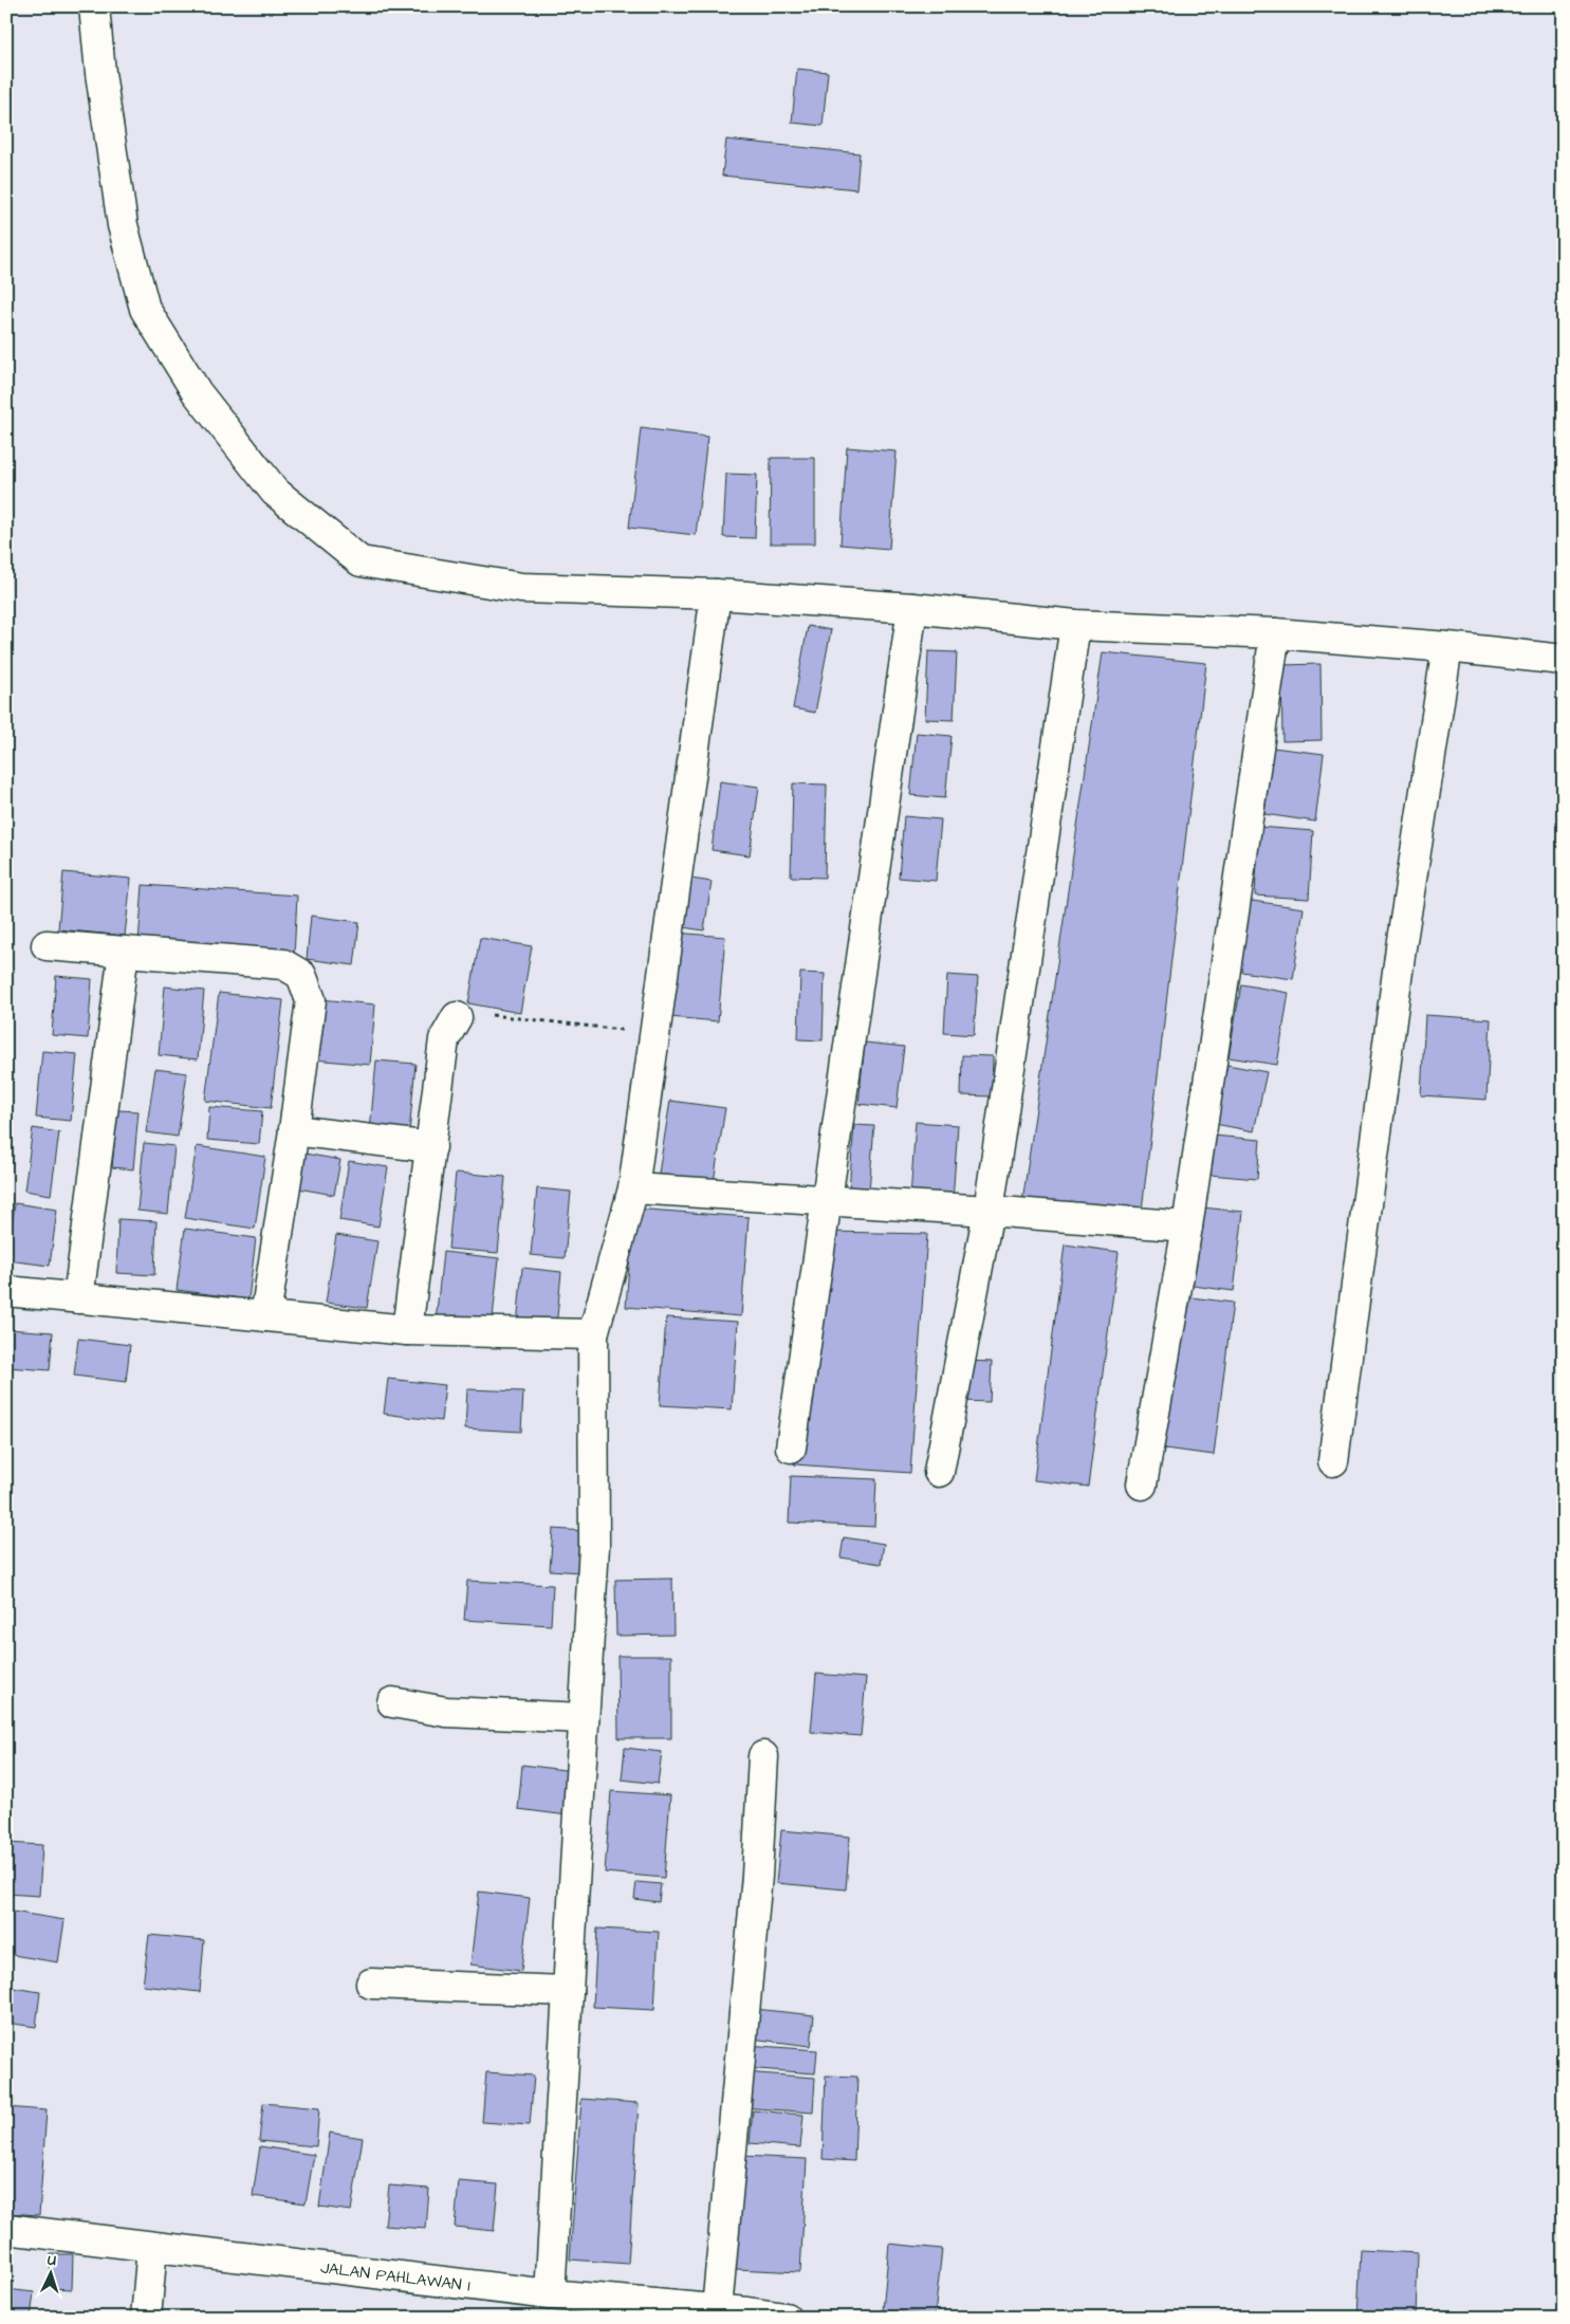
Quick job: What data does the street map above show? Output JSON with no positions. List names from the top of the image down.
{
  "streets": {
    "street": ["JALAN PAHLAWAN I"]
  },
  "north": "top"
}
